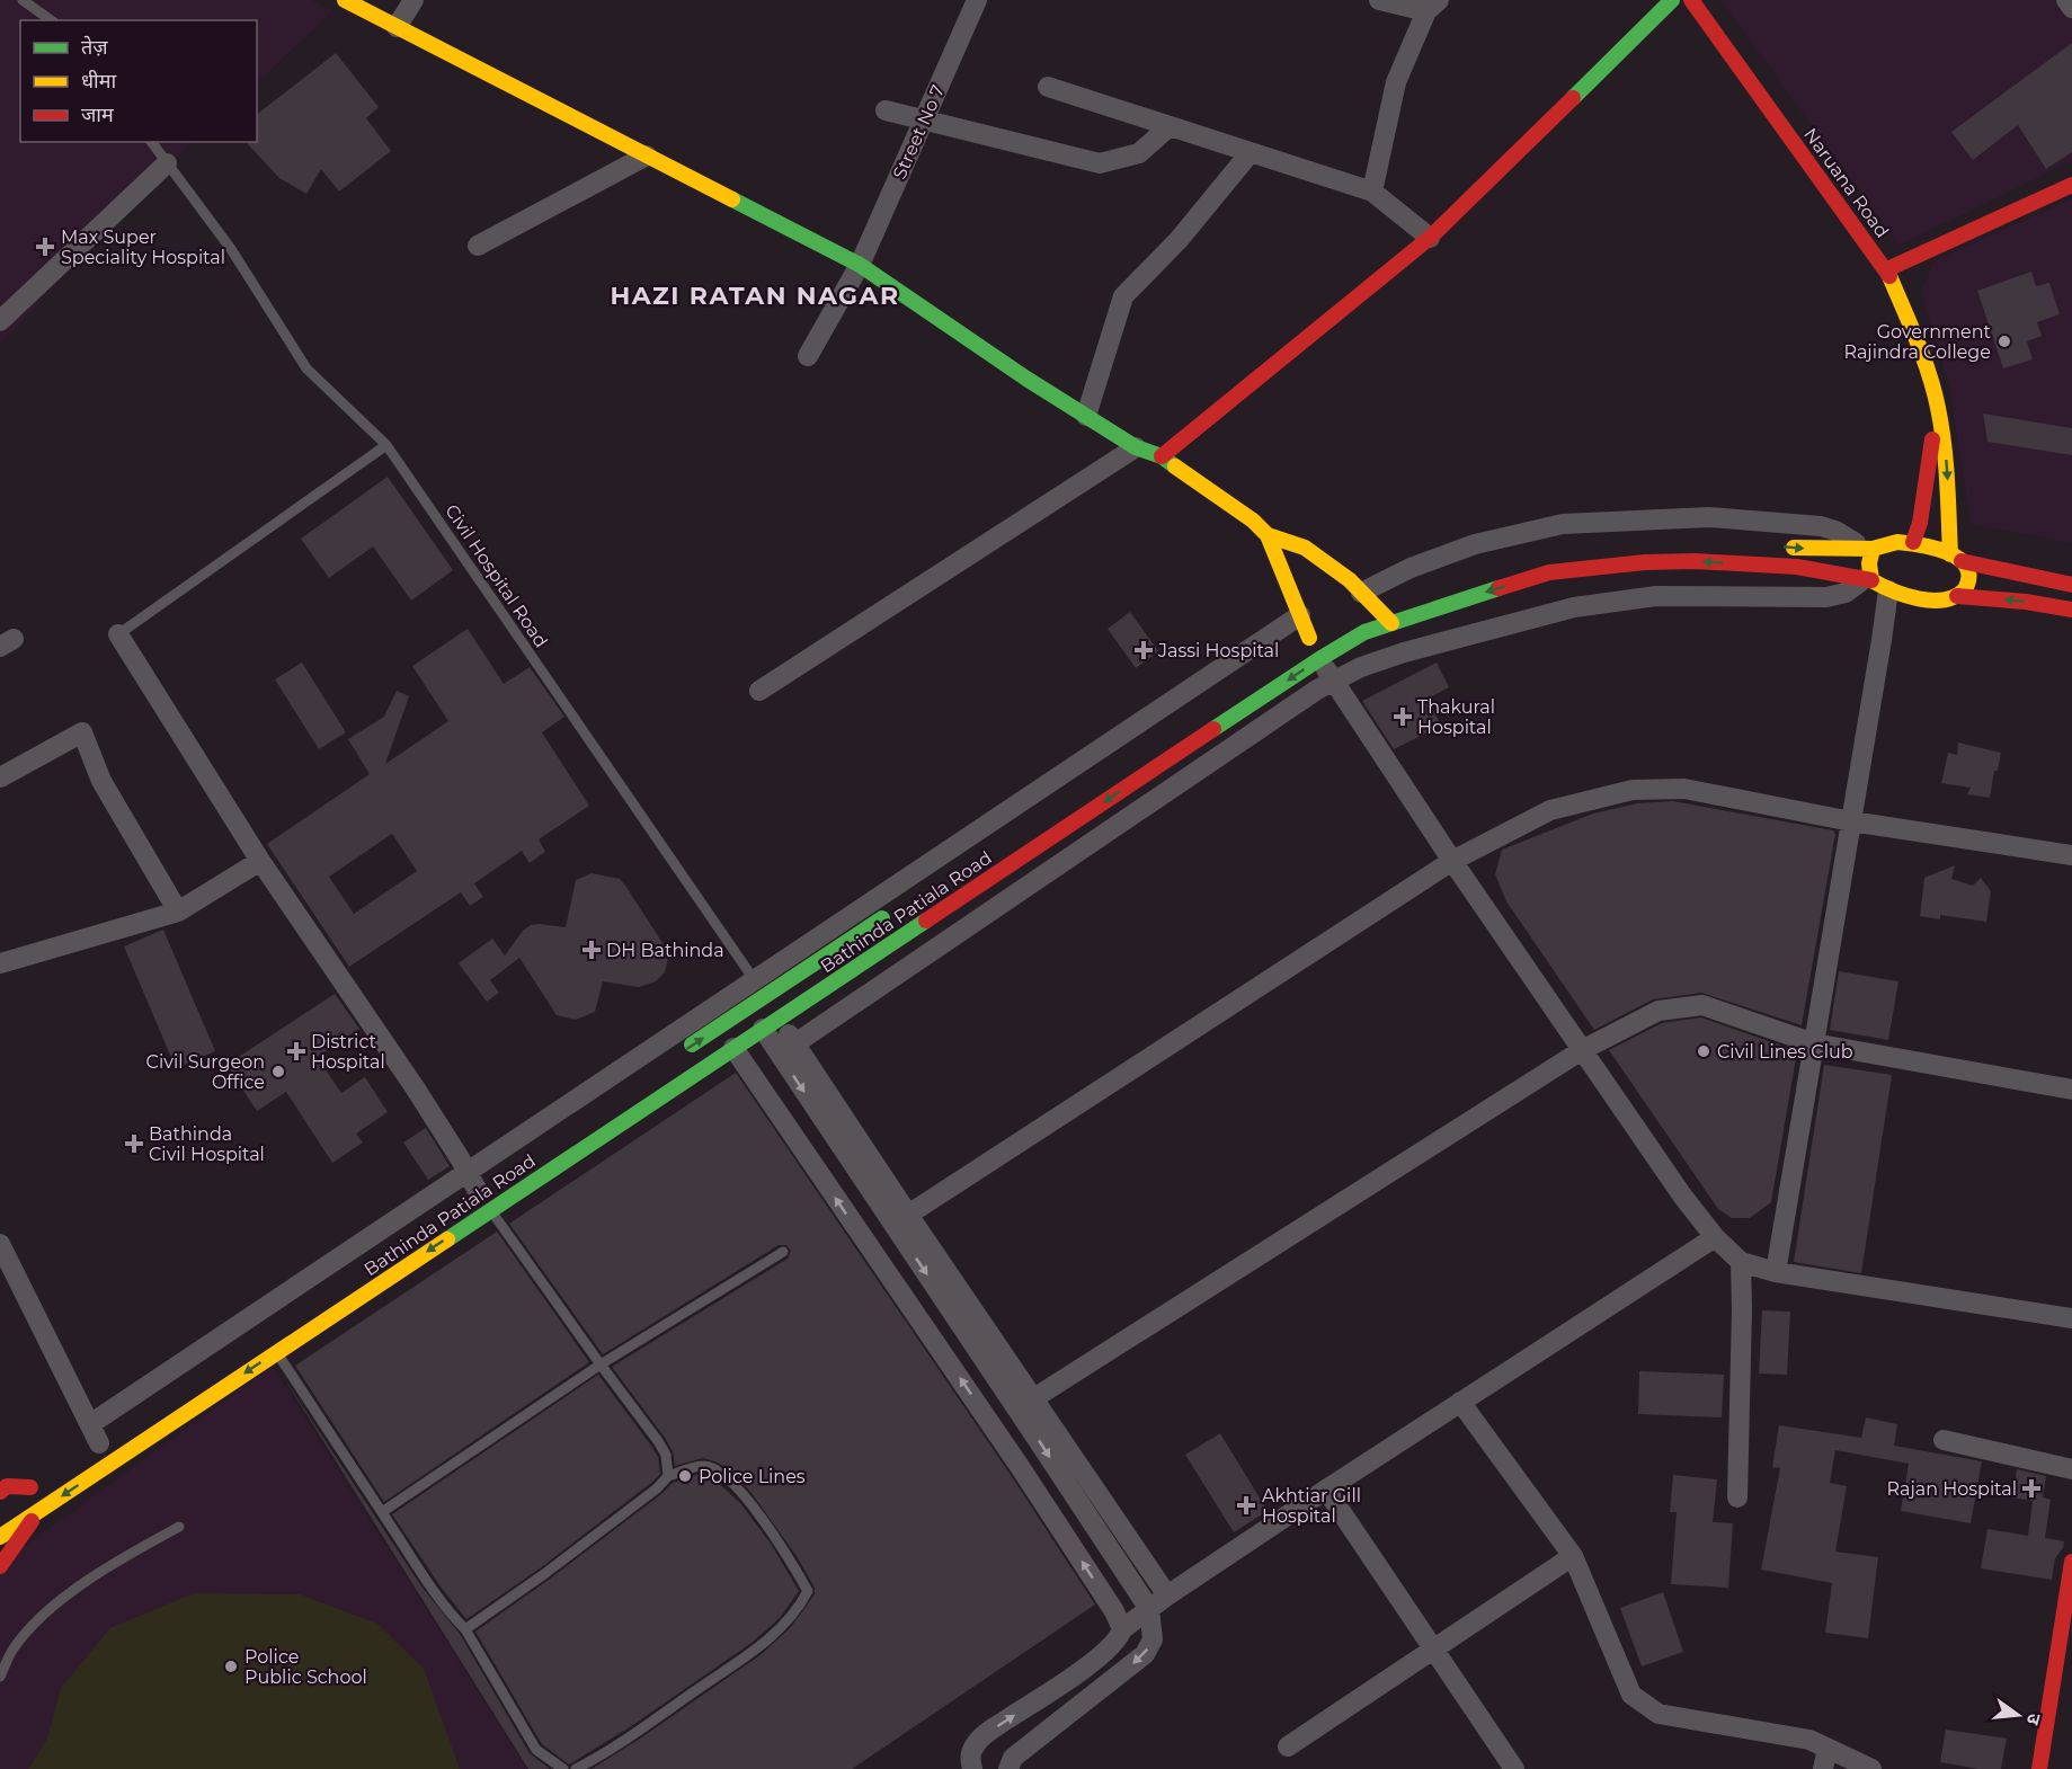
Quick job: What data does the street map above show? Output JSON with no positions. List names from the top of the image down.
{
  "streets": {
    "main road": ["Naruana Road", "Bathinda Patiala Road"],
    "street": ["Street No 7"],
    "lane": ["Civil Hospital Road"]
  },
  "crossings": [
    ["Naruana Road", "Bathinda Patiala Road"]
  ],
  "one_way": ["Bathinda Patiala Road"],
  "districts": ["HAZI RATAN NAGAR"],
  "places": {
    "health": [
      "Max Super Speciality Hospital",
      "Jassi Hospital",
      "Thakural Hospital",
      "DH Bathinda",
      "District Hospital",
      "Bathinda Civil Hospital",
      "Rajan Hospital",
      "Akhtiar Gill Hospital"
    ],
    "other": [
      "Government Rajindra College",
      "Civil Lines Club",
      "Civil Surgeon Office",
      "Police Lines",
      "Police Public School"
    ]
  },
  "legend": ["तेज़", "धीमा", "जाम"],
  "north": "right"
}
